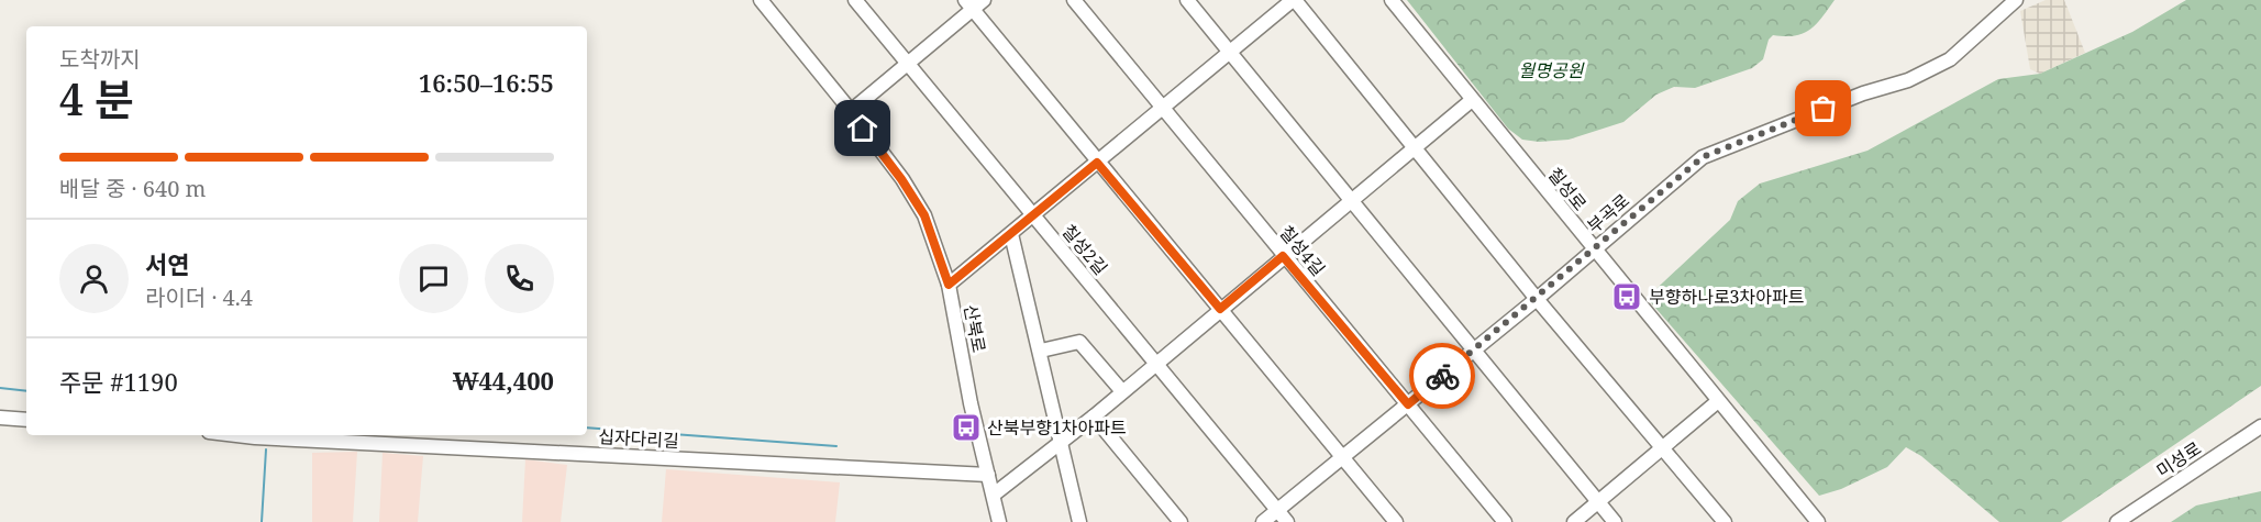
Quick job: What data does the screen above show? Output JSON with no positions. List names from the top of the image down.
{
  "streets": {
    "street": [
      "칠성로",
      "부곡로",
      "칠성2길",
      "칠성4길",
      "산북로",
      "십자다리길",
      "미성로"
    ]
  },
  "crossings": [
    ["칠성로", "부곡로"],
    ["부곡로", "칠성2길"],
    ["부곡로", "칠성4길"],
    ["산북로", "십자다리길"]
  ],
  "parks": ["월명공원"],
  "places": {
    "bus stop": ["부향하나로3차아파트", "산북부향1차아파트"]
  },
  "page": {
    "heading": ["4 분", "도착까지", "16:50–16:55"],
    "panel": [
      "서연",
      "라이더 · 4.4",
      "주문 #1190",
      "₩44,400"
    ],
    "bar": "배달 중 · 640 m"
  }
}
